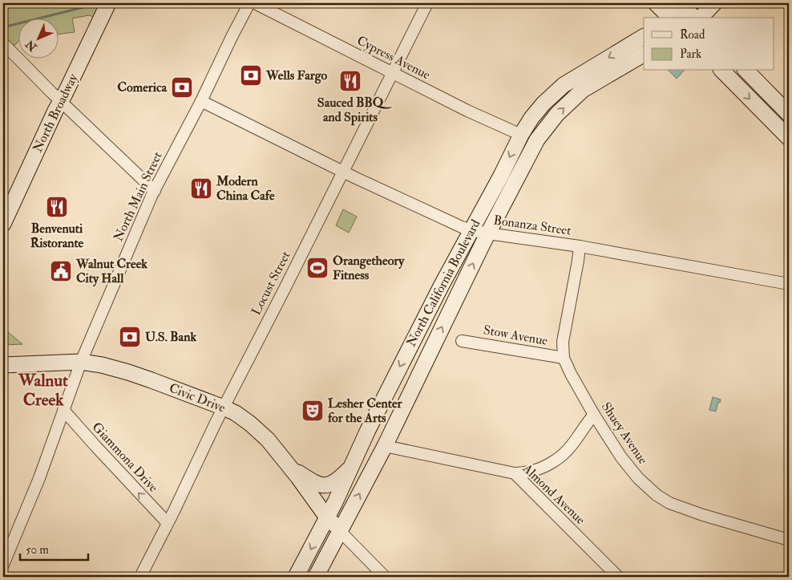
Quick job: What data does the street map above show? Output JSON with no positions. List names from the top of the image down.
{
  "streets": {
    "main road": ["North Broadway", "North California Boulevard", "Civic Drive"],
    "street": [
      "Cypress Avenue",
      "North Main Street",
      "Bonanza Street",
      "Locust Street",
      "Stow Avenue",
      "Shuey Avenue",
      "Giammona Drive",
      "Almond Avenue"
    ]
  },
  "crossings": [
    ["Cypress Avenue", "Locust Street"],
    ["Cypress Avenue", "North California Boulevard"],
    ["North Main Street", "Bonanza Street"],
    ["North Main Street", "Civic Drive"],
    ["North Main Street", "Giammona Drive"],
    ["Bonanza Street", "Locust Street"],
    ["Bonanza Street", "North California Boulevard"],
    ["Bonanza Street", "Shuey Avenue"],
    ["Locust Street", "Civic Drive"],
    ["Locust Street", "Giammona Drive"],
    ["North California Boulevard", "Civic Drive"],
    ["North California Boulevard", "Almond Avenue"],
    ["Stow Avenue", "Shuey Avenue"]
  ],
  "one_way": ["Giammona Drive"],
  "districts": ["Walnut Creek"],
  "places": {
    "bank": ["Wells Fargo", "Comerica", "U.S. Bank"],
    "restaurant": ["Sauced BBQ and Spirits", "Modern China Cafe", "Benvenuti Ristorante"],
    "sports": ["Orangetheory Fitness"],
    "public building": ["Walnut Creek City Hall"],
    "theatre": ["Lesher Center for the Arts"]
  },
  "legend": ["Road", "Park"],
  "scale_bar": "50 m",
  "north": "bottom left"
}
